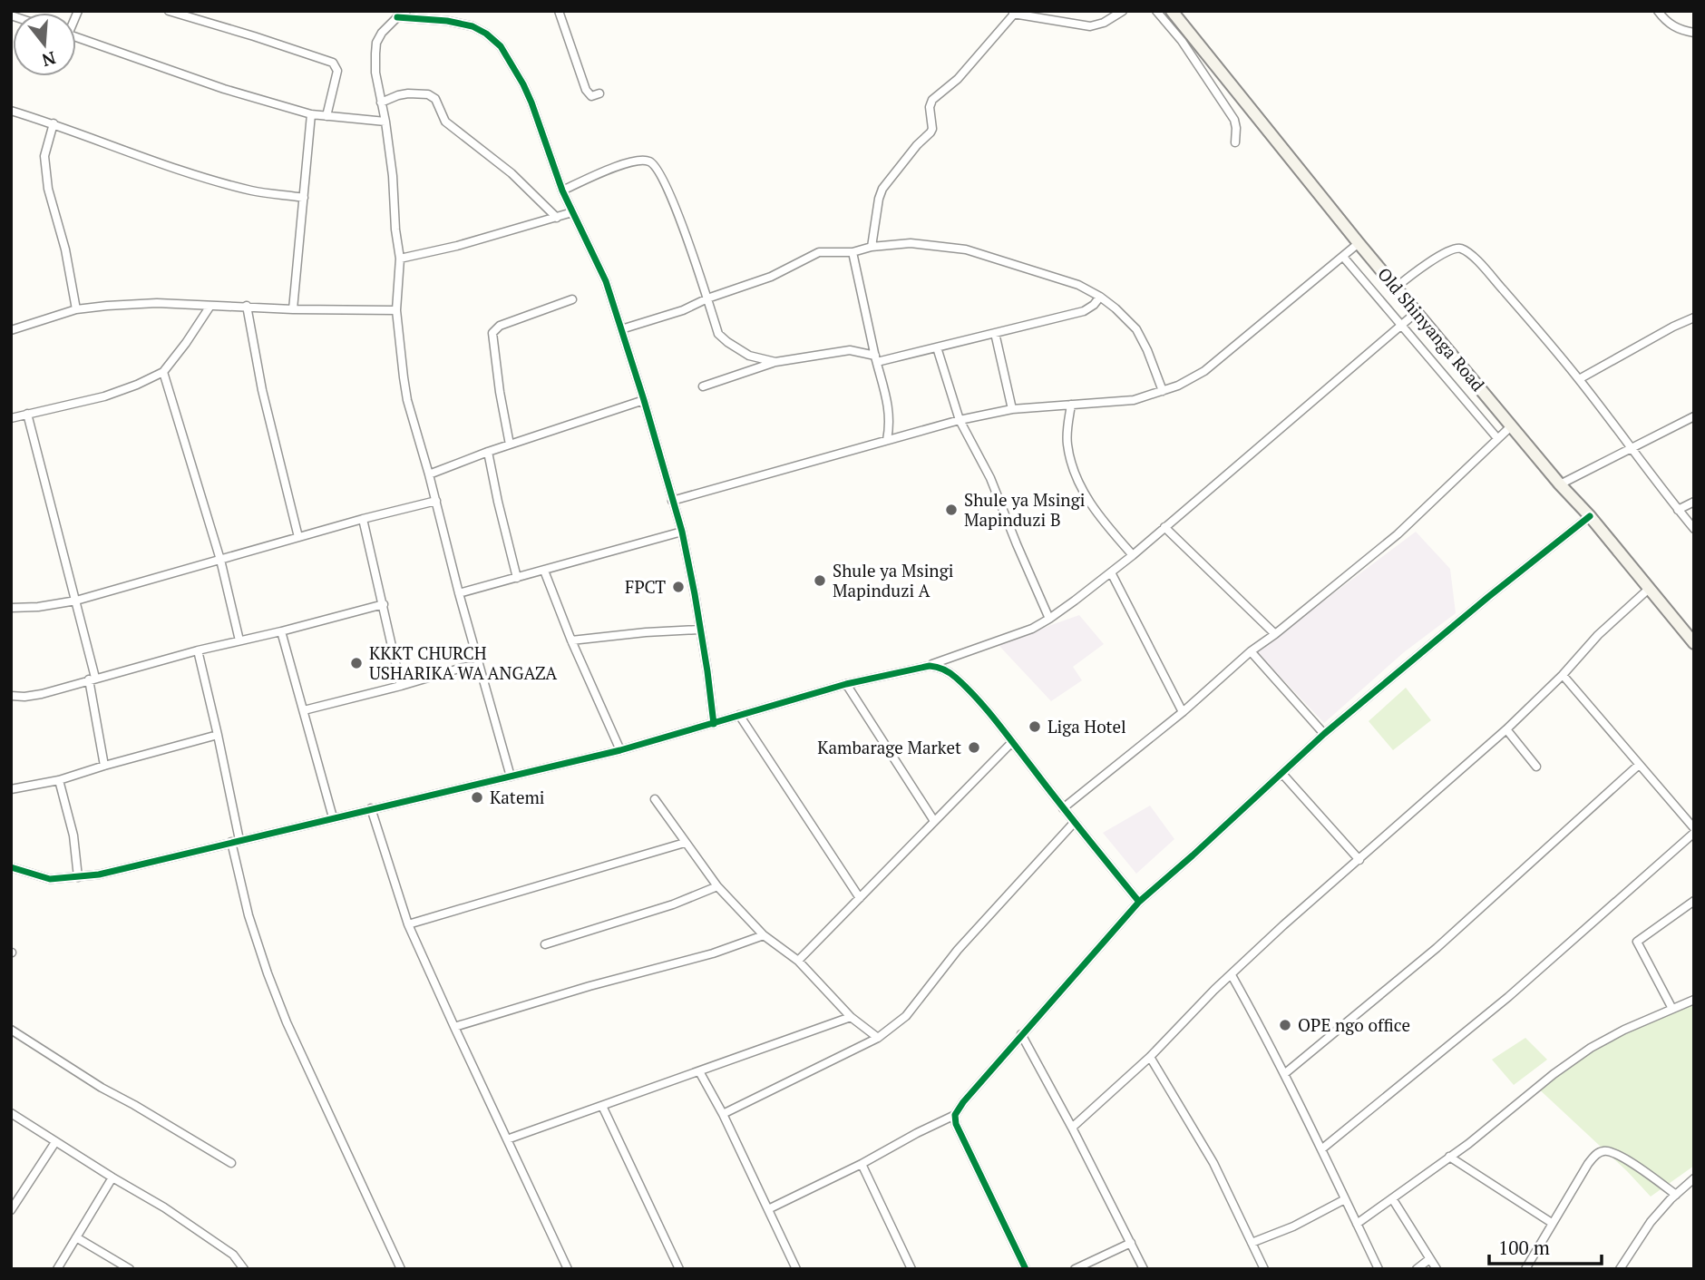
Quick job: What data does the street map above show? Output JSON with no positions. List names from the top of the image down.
{
  "streets": {
    "main road": ["Old Shinyanga Road"]
  },
  "places": [
    "Shule ya Msingi Mapinduzi B",
    "Shule ya Msingi Mapinduzi A",
    "FPCT",
    "KKKT CHURCH USHARIKA WA ANGAZA",
    "Liga Hotel",
    "Kambarage Market",
    "Katemi",
    "OPE ngo office"
  ],
  "scale_bar": "100 m",
  "north": "bottom"
}
